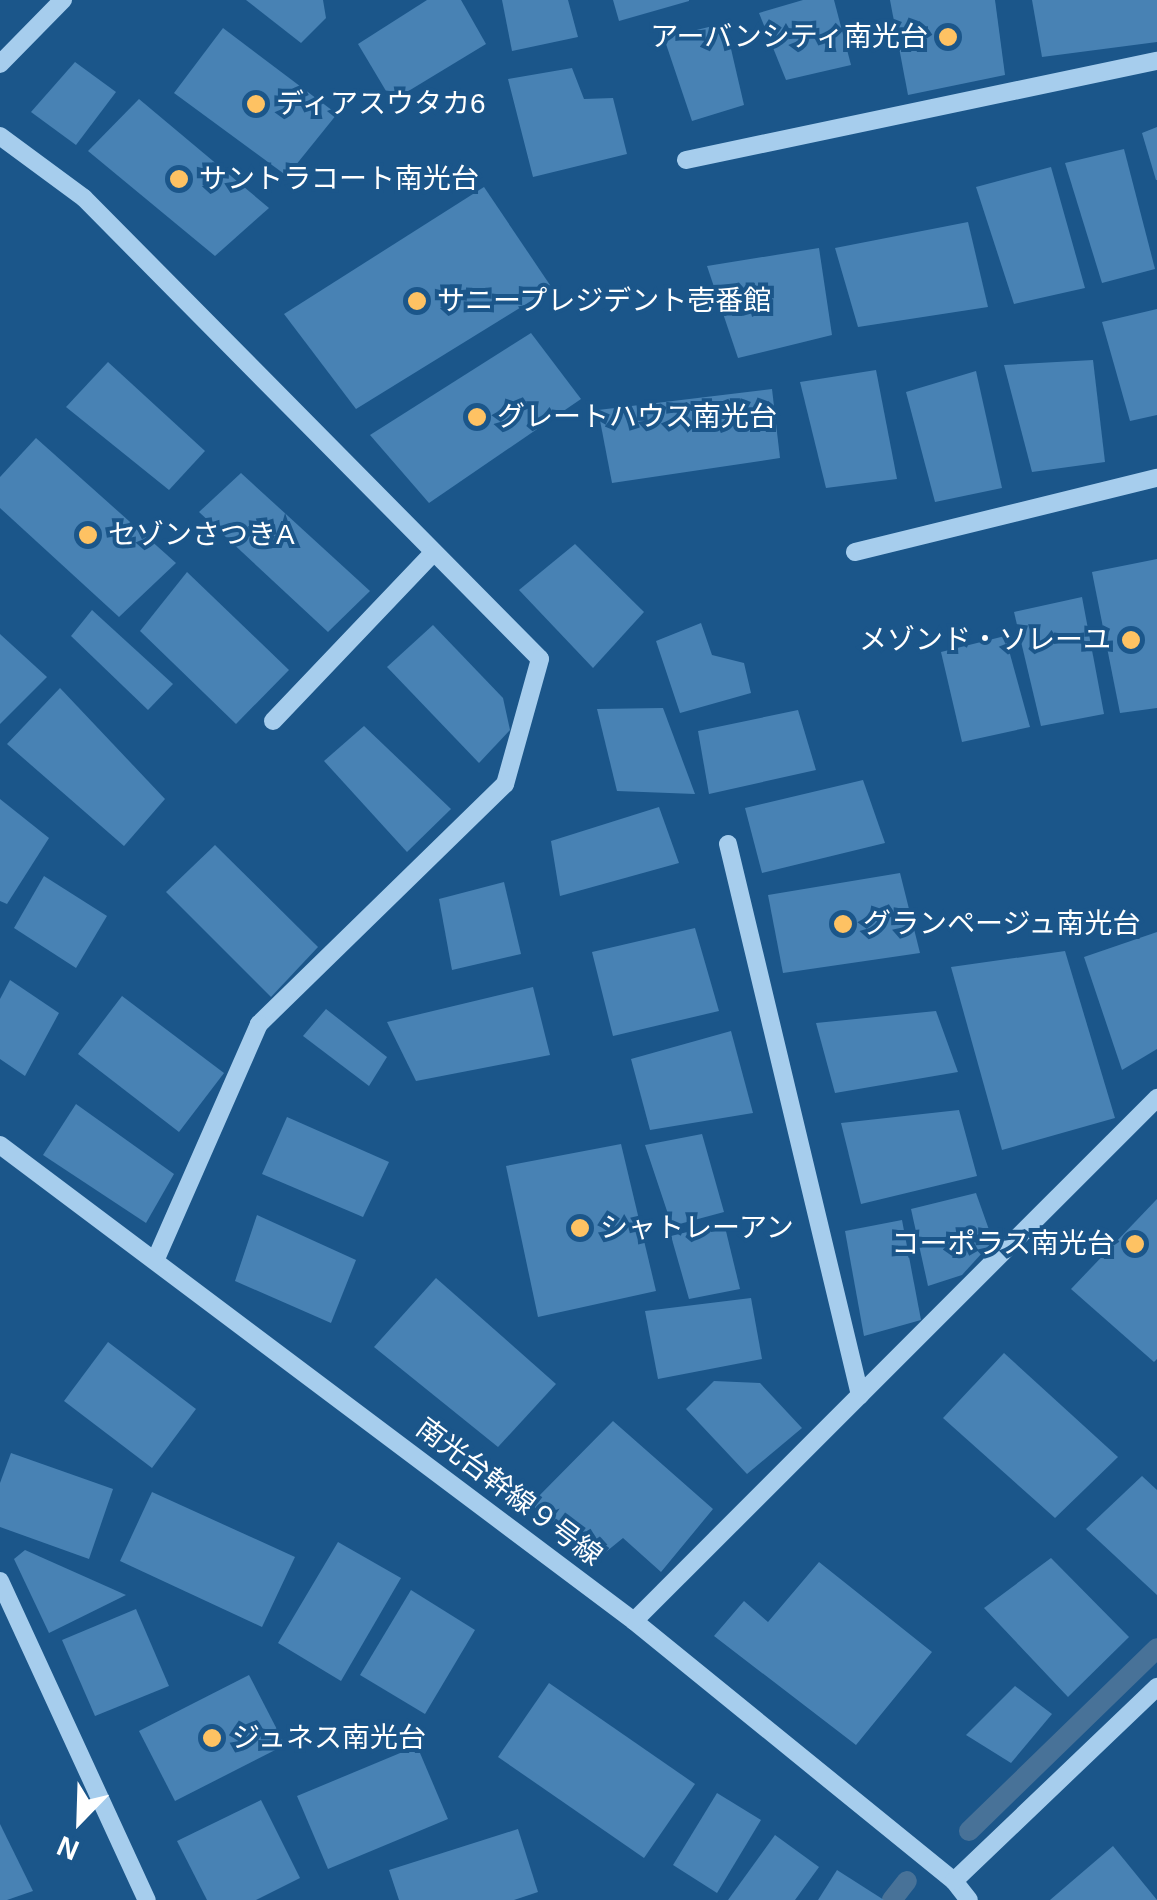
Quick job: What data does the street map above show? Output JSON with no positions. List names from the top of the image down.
{
  "streets": {
    "street": ["南光台幹線９号線"]
  },
  "places": [
    "アーバンシティ南光台",
    "ディアスウタカ6",
    "サントラコート南光台",
    "サニープレジデント壱番館",
    "グレートハウス南光台",
    "セゾンさつきA",
    "メゾンド・ソレーユ",
    "グランページュ南光台",
    "シャトレーアン",
    "コーポラス南光台",
    "ジュネス南光台"
  ],
  "north": "bottom left"
}
